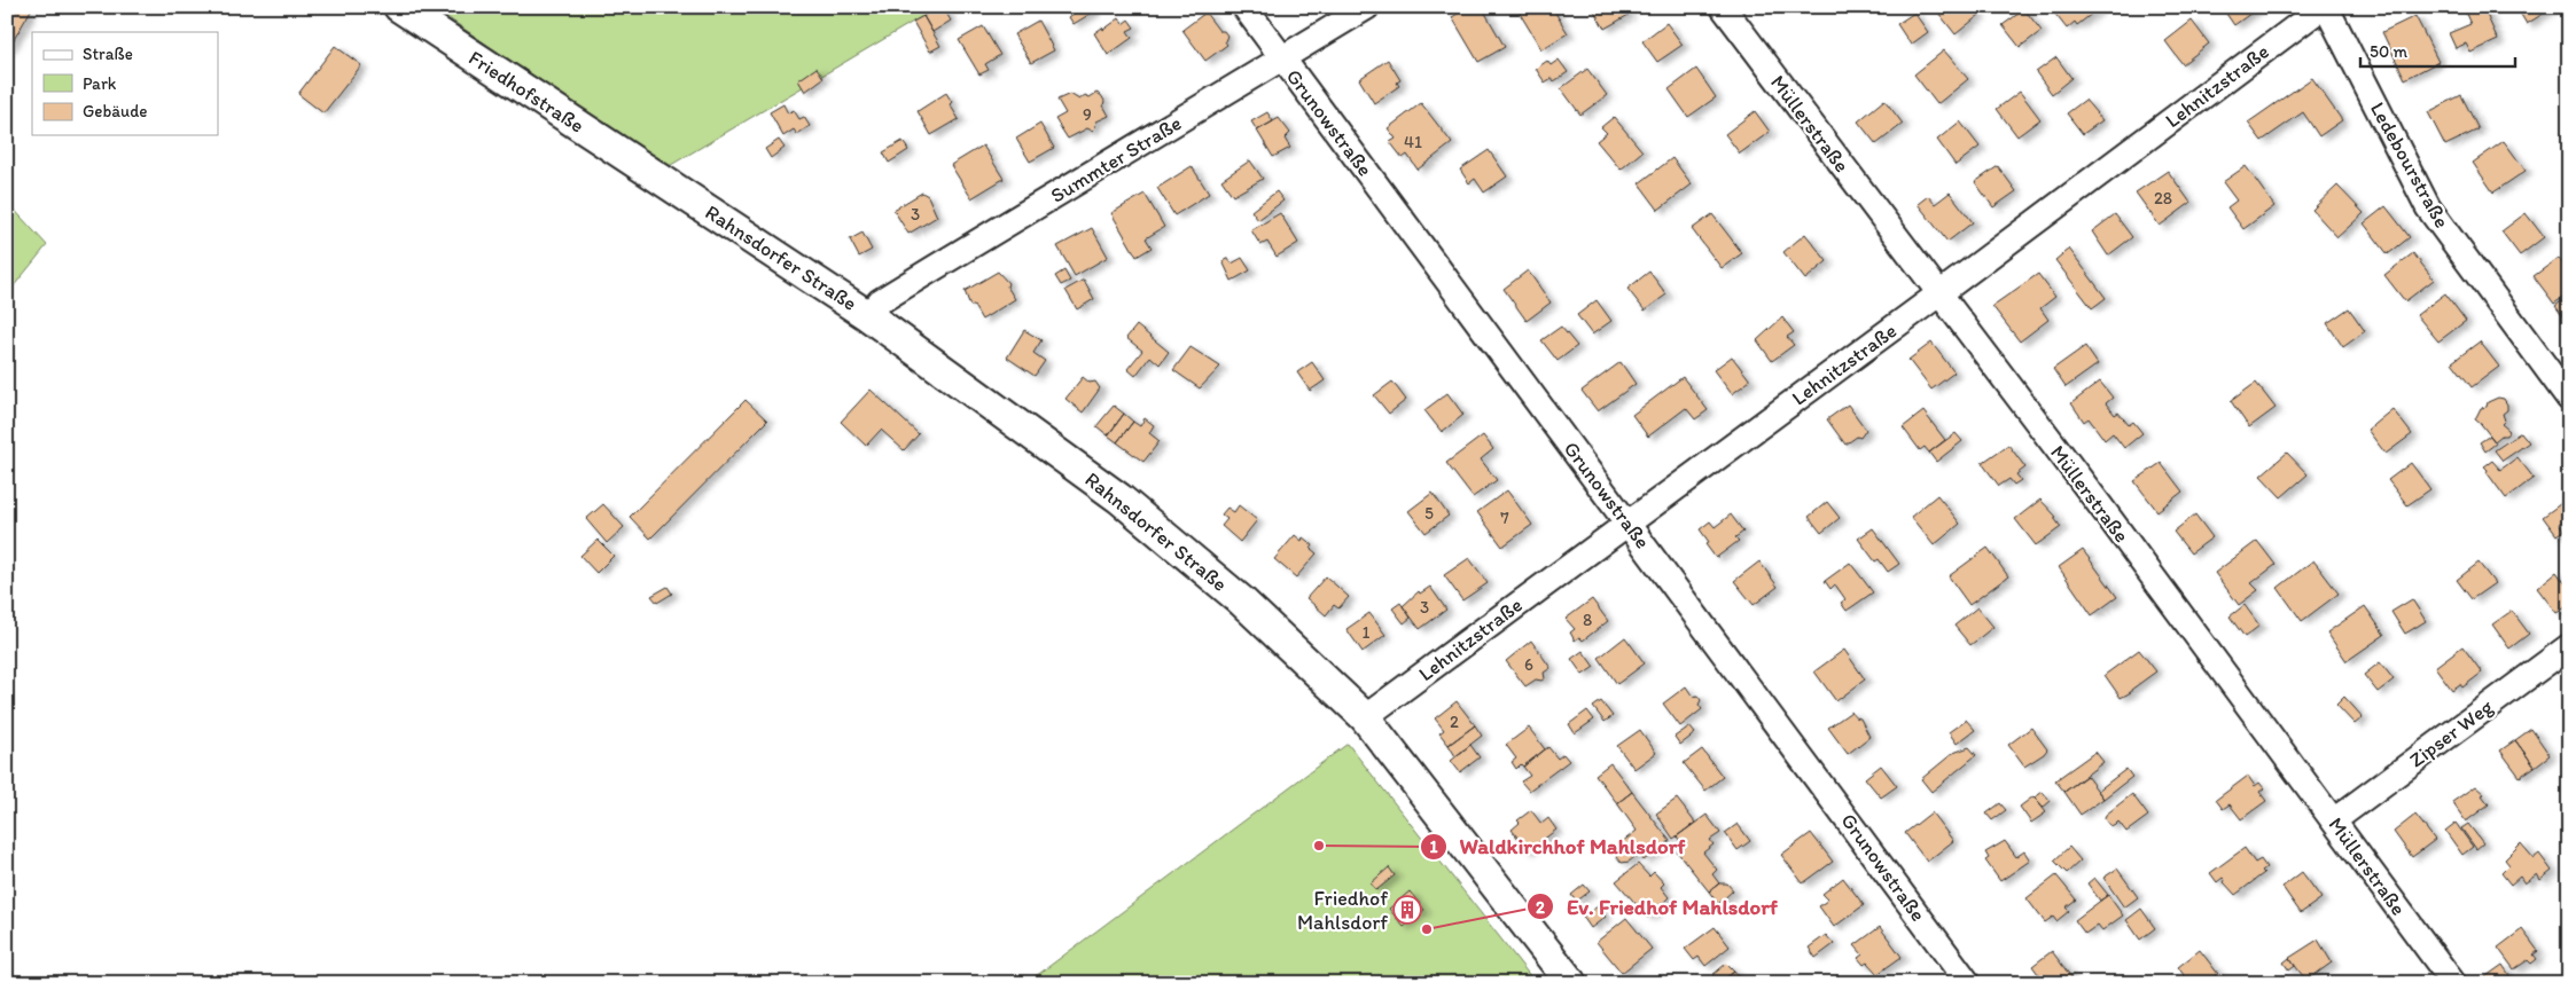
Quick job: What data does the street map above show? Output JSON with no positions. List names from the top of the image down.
{
  "streets": {
    "street": [
      "Lehnitzstraße",
      "Friedhofstraße",
      "Grunowstraße",
      "Müllerstraße",
      "Summter Straße",
      "Ledebourstraße",
      "Rahnsdorfer Straße",
      "Zipser Weg"
    ]
  },
  "crossings": [
    ["Lehnitzstraße", "Grunowstraße"],
    ["Lehnitzstraße", "Müllerstraße"],
    ["Lehnitzstraße", "Ledebourstraße"],
    ["Lehnitzstraße", "Rahnsdorfer Straße"],
    ["Friedhofstraße", "Rahnsdorfer Straße"],
    ["Grunowstraße", "Summter Straße"],
    ["Müllerstraße", "Zipser Weg"],
    ["Summter Straße", "Rahnsdorfer Straße"]
  ],
  "places": {
    "other": ["Waldkirchhof Mahlsdorf", "Ev. Friedhof Mahlsdorf"],
    "building": ["Friedhof Mahlsdorf"]
  },
  "house_numbers": [
    "9",
    "41",
    "28",
    "3",
    "5",
    "7",
    "3",
    "8",
    "1",
    "6",
    "2"
  ],
  "legend": ["Straße", "Park", "Gebäude"],
  "scale_bar": "50 m"
}
